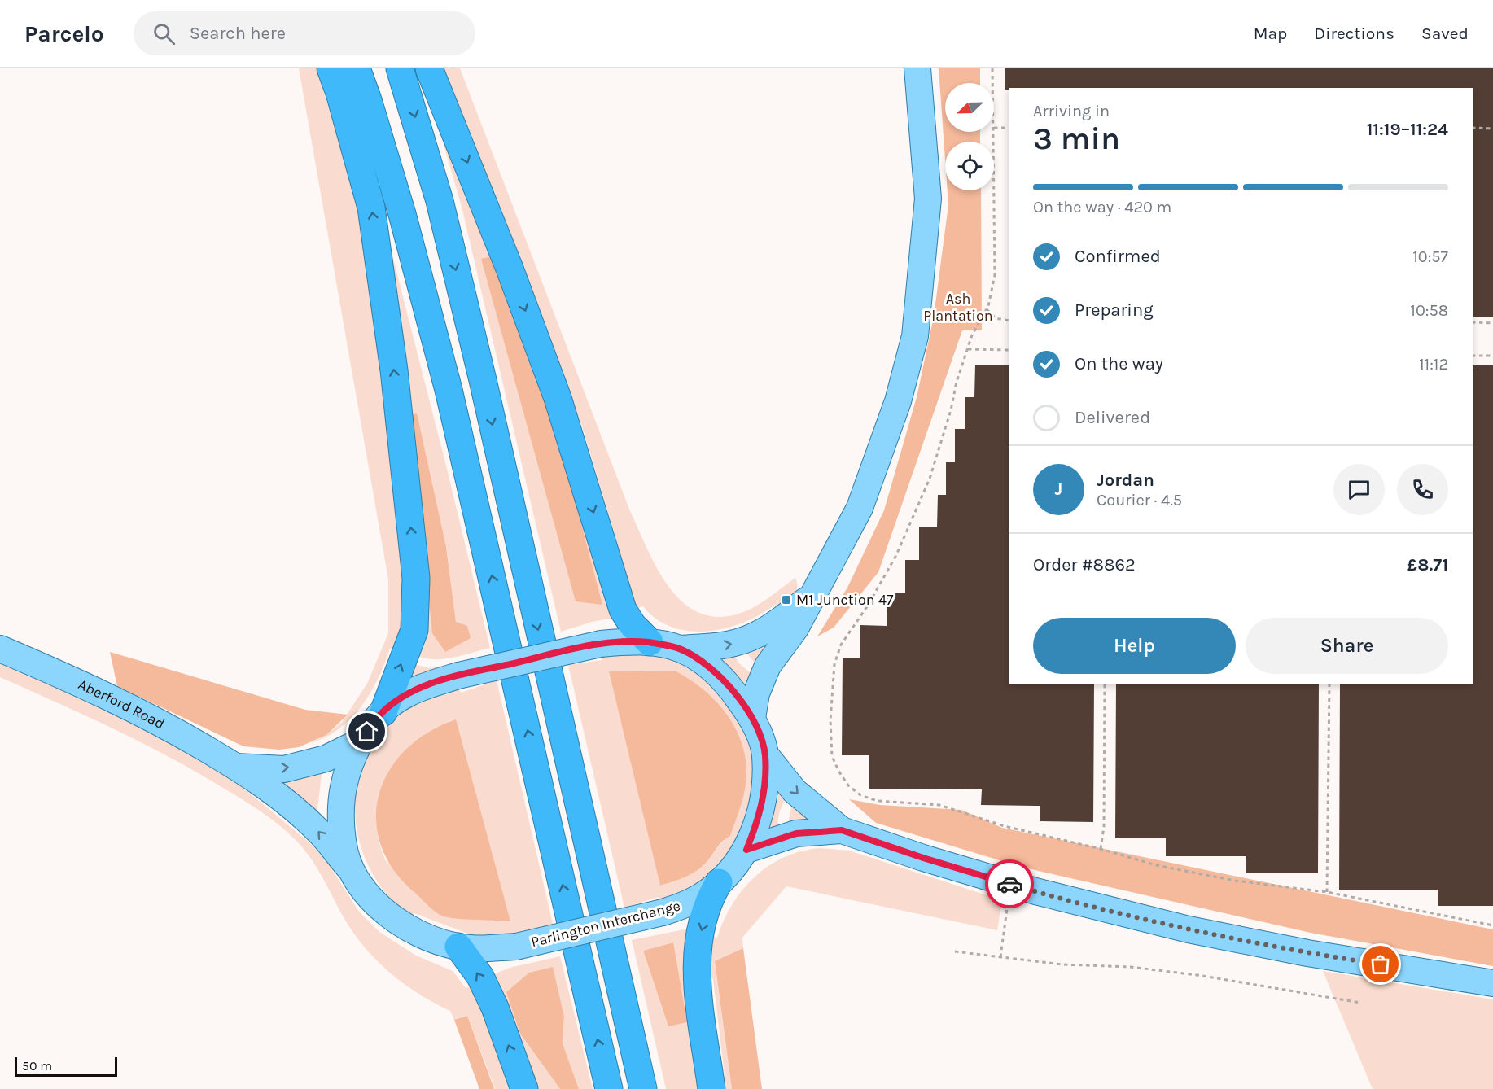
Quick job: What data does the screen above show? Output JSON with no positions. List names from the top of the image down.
{
  "streets": {
    "main road": ["Aberford Road", "Parlington Interchange"]
  },
  "crossings": [
    ["Aberford Road", "Parlington Interchange"]
  ],
  "parks": ["Ash Plantation"],
  "places": {
    "transit": ["M1 Junction 47"]
  },
  "scale_bar": "50 m",
  "north": "bottom left",
  "page": {
    "header": "Parcelo",
    "search": "Search here",
    "nav": ["Map", "Directions", "Saved"],
    "heading": ["3 min", "Arriving in", "11:19–11:24"],
    "panel": [
      "Jordan",
      "Courier · 4.5",
      "Order #8862",
      "£8.71"
    ],
    "bar": "On the way · 420 m",
    "list": [
      ["Confirmed", "10:57"],
      ["Preparing", "10:58"],
      ["On the way", "11:12"],
      "Delivered"
    ],
    "round": "J",
    "buttons": ["Help", "Share"],
    "scale": "50 m"
  }
}
